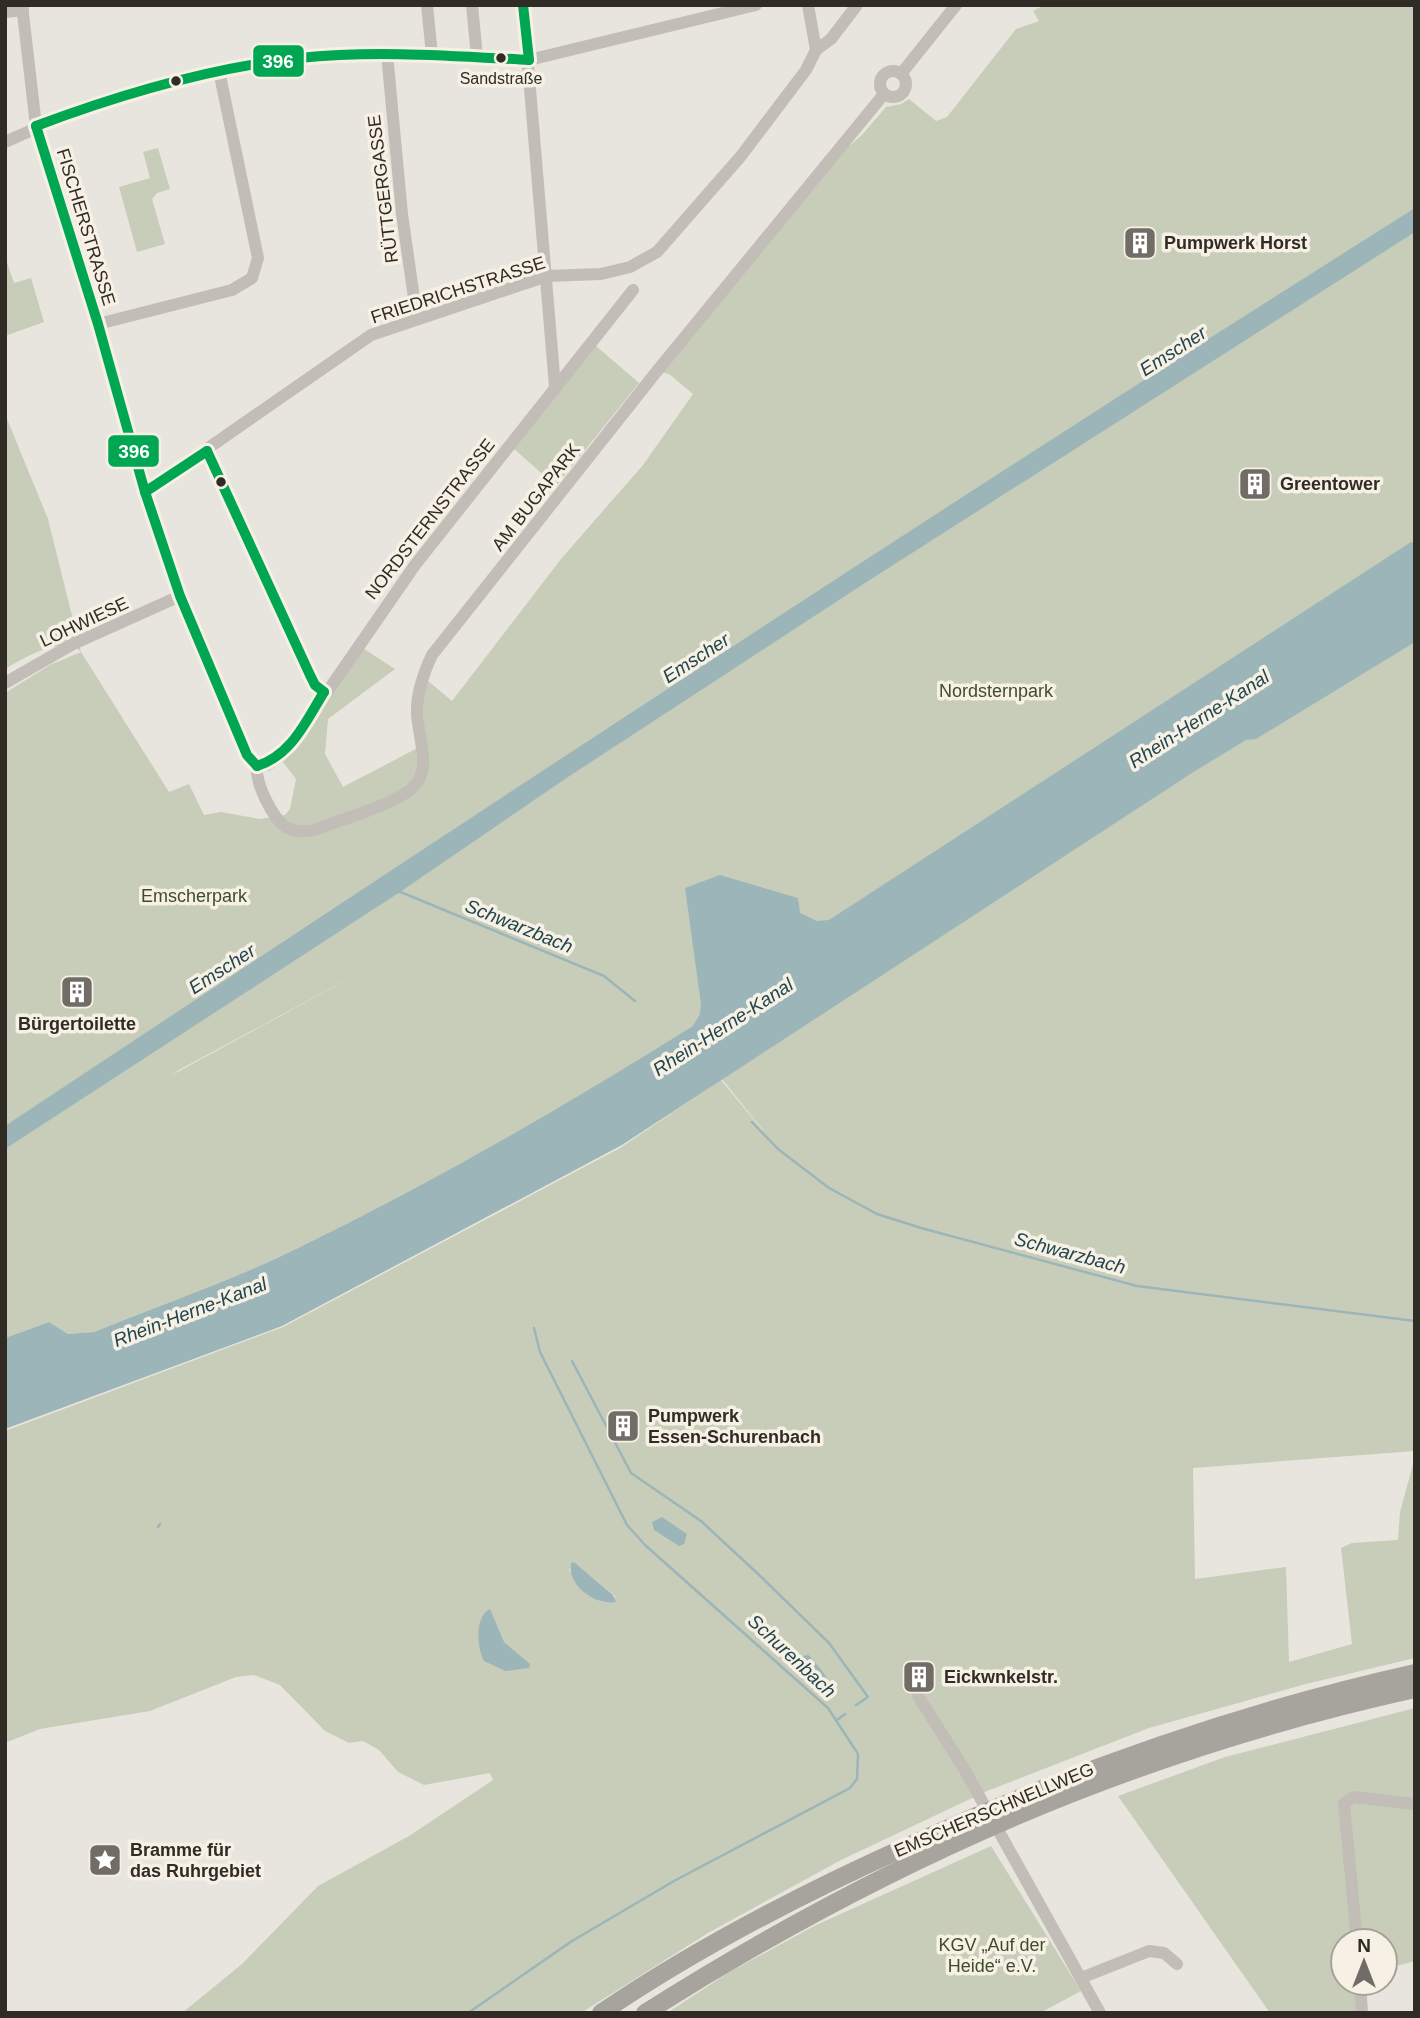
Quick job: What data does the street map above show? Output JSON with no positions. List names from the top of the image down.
{
  "streets": {
    "highway": ["EMSCHERSCHNELLWEG"],
    "street": [
      "RÜTTGERGASSE",
      "FISCHERSTRASSE",
      "FRIEDRICHSTRASSE",
      "AM BUGAPARK",
      "NORDSTERNSTRASSE",
      "LOHWIESE"
    ]
  },
  "crossings": [
    ["RÜTTGERGASSE", "FRIEDRICHSTRASSE"],
    ["FISCHERSTRASSE", "FRIEDRICHSTRASSE"],
    ["FISCHERSTRASSE", "AM BUGAPARK"],
    ["FISCHERSTRASSE", "NORDSTERNSTRASSE"],
    ["FISCHERSTRASSE", "LOHWIESE"],
    ["AM BUGAPARK", "NORDSTERNSTRASSE"]
  ],
  "water": [
    "Emscher",
    "Rhein-Herne-Kanal",
    "Schwarzbach",
    "Schurenbach"
  ],
  "parks": ["Nordsternpark", "Emscherpark", "KGV „Auf der Heide“ e.V."],
  "places": {
    "other": ["Sandstraße"],
    "building": [
      "Pumpwerk Horst",
      "Greentower",
      "Bürgertoilette",
      "Pumpwerk Essen-Schurenbach",
      "Eickwnkelstr."
    ],
    "place": ["Bramme für das Ruhrgebiet"]
  },
  "lines": ["transit line 396"],
  "north": "top"
}
